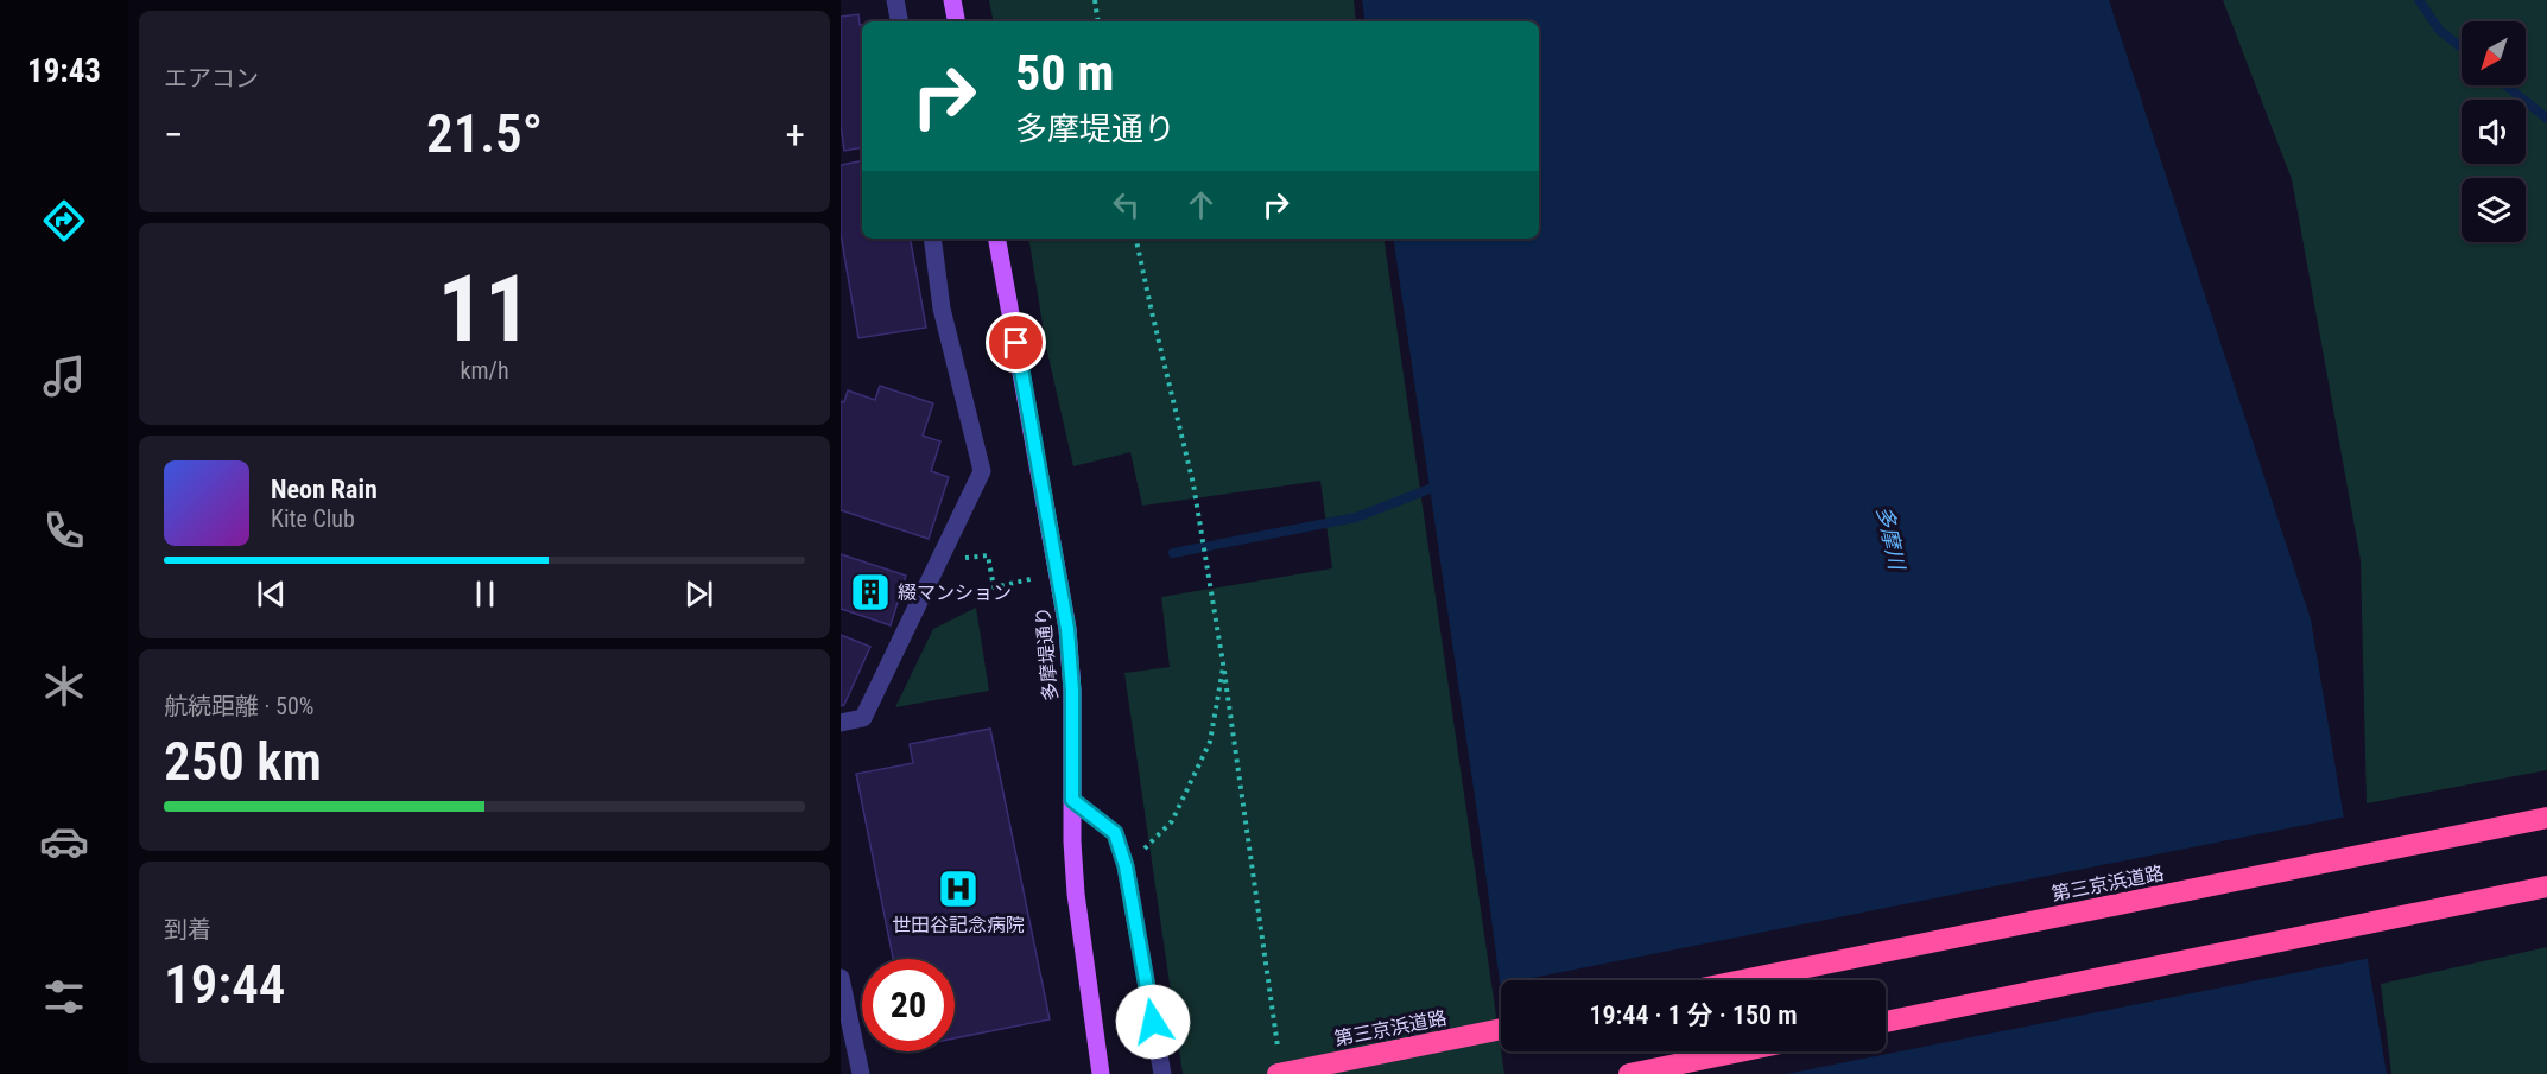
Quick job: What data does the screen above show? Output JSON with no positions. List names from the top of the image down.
{
  "streets": {
    "highway": ["第三京浜道路"],
    "main road": ["多摩堤通り"]
  },
  "water": ["多摩川"],
  "places": {
    "building": ["綴マンション"],
    "hospital": ["世田谷記念病院"]
  },
  "north": "bottom left",
  "page": {
    "tabs": "19:43",
    "tile": [
      "エアコン",
      ["11", "km/h"],
      ["航続距離 · 50%", "250 km"],
      ["到着", "19:44"]
    ],
    "turn": ["50 m", "多摩堤通り"],
    "heat": ["−", "21.5°", "+"],
    "song": ["Neon Rain", "Kite Club"],
    "limit": "20",
    "trip": "19:44 · 1 分 · 150 m"
  }
}
